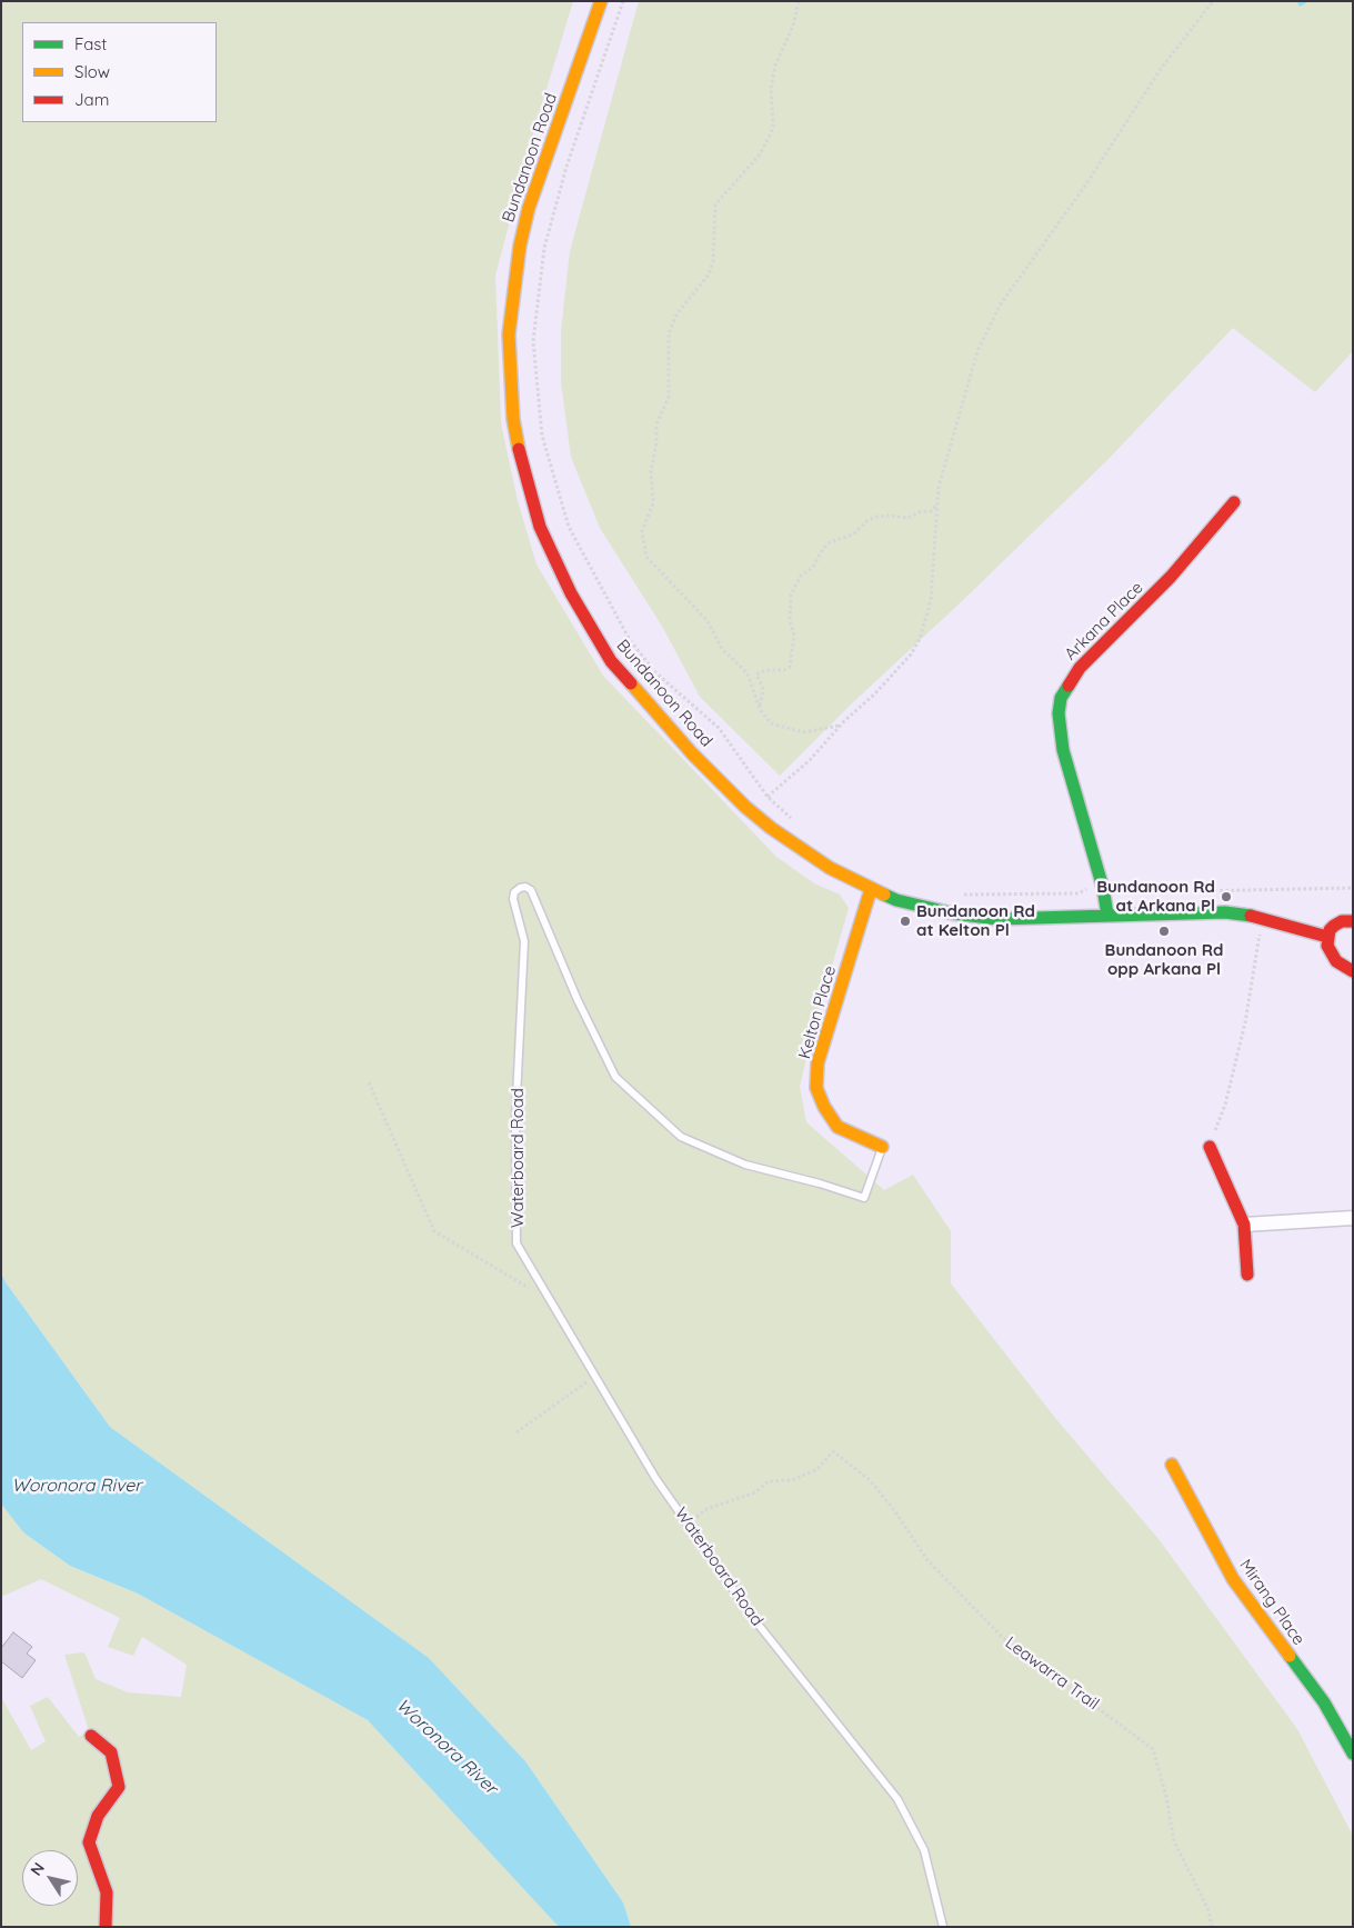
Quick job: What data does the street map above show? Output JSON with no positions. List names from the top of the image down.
{
  "streets": {
    "street": [
      "Bundanoon Road",
      "Arkana Place",
      "Kelton Place",
      "Mirang Place"
    ],
    "lane": ["Waterboard Road"],
    "path": ["Leawarra Trail"]
  },
  "crossings": [
    ["Bundanoon Road", "Arkana Place"],
    ["Bundanoon Road", "Kelton Place"],
    ["Kelton Place", "Waterboard Road"],
    ["Waterboard Road", "Leawarra Trail"]
  ],
  "water": ["Woronora River"],
  "places": ["Bundanoon Rd at Arkana Pl", "Bundanoon Rd at Kelton Pl", "Bundanoon Rd opp Arkana Pl"],
  "legend": ["Fast", "Slow", "Jam"],
  "north": "top left"
}
